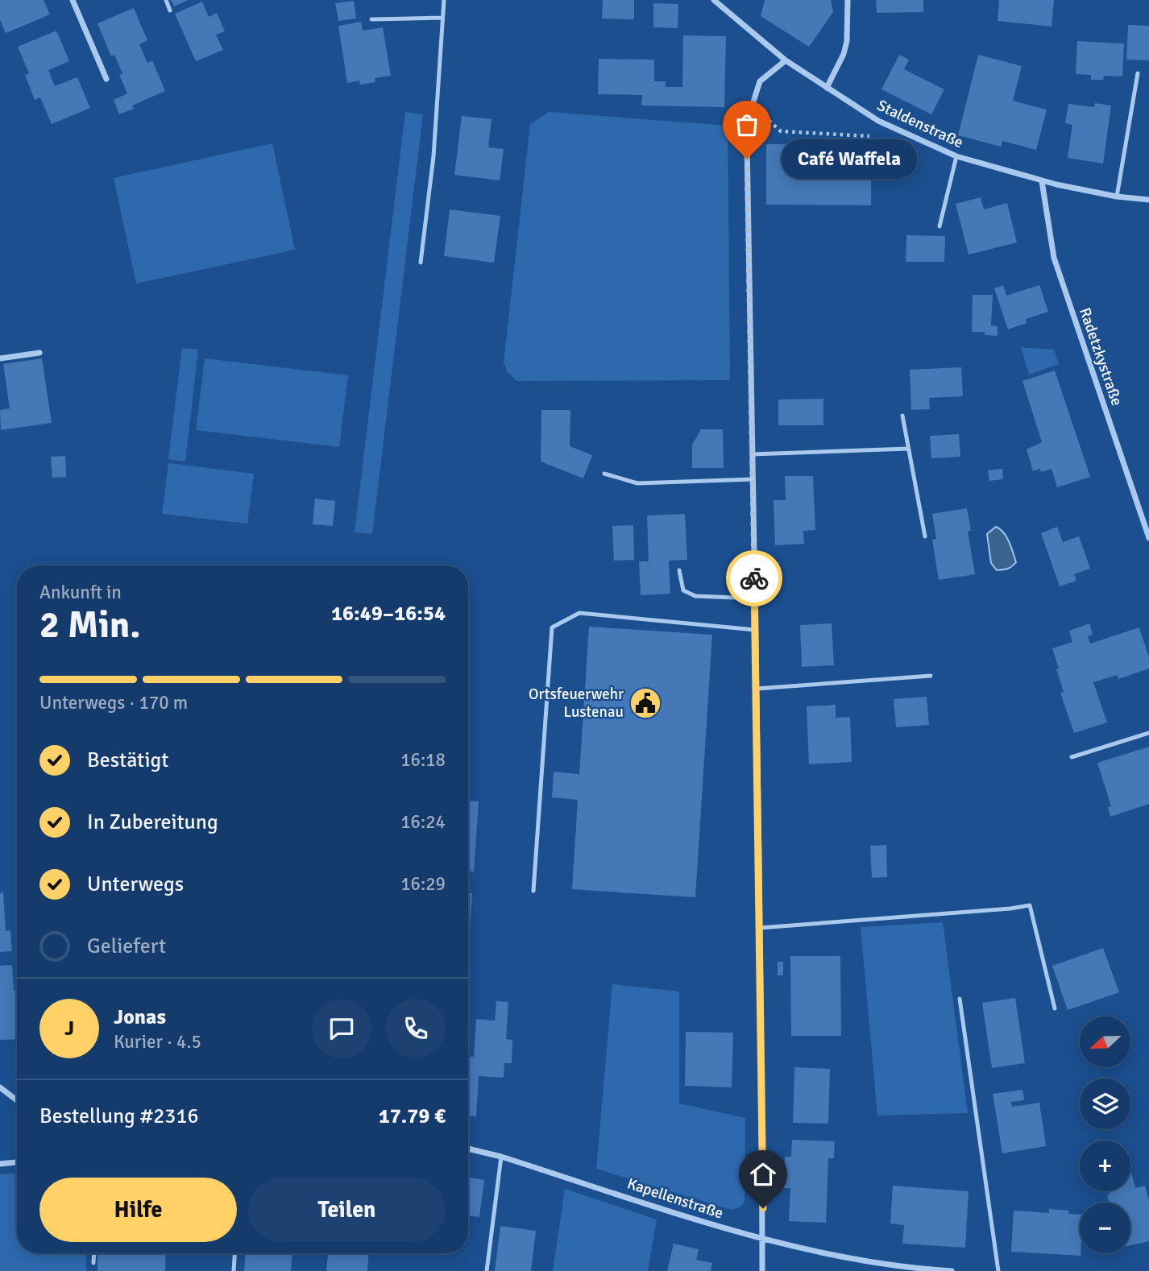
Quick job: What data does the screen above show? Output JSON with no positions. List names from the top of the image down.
{
  "streets": {
    "street": ["Staldenstraße", "Radetzkystraße", "Kapellenstraße"]
  },
  "crossings": [
    ["Staldenstraße", "Radetzkystraße"]
  ],
  "places": {
    "other": ["Café Waffela"],
    "public building": ["Ortsfeuerwehr Lustenau"]
  },
  "north": "left",
  "page": {
    "bubble": "Café Waffela",
    "heading": ["2 Min.", "Ankunft in", "16:49–16:54"],
    "panel": [
      "Jonas",
      "Kurier · 4.5",
      "Bestellung #2316",
      "17.79 €"
    ],
    "bar": "Unterwegs · 170 m",
    "list": [
      ["Bestätigt", "16:18"],
      ["In Zubereitung", "16:24"],
      ["Unterwegs", "16:29"],
      "Geliefert"
    ],
    "round": "J",
    "map_buttons": ["+", "−"],
    "buttons": ["Hilfe", "Teilen"]
  }
}
